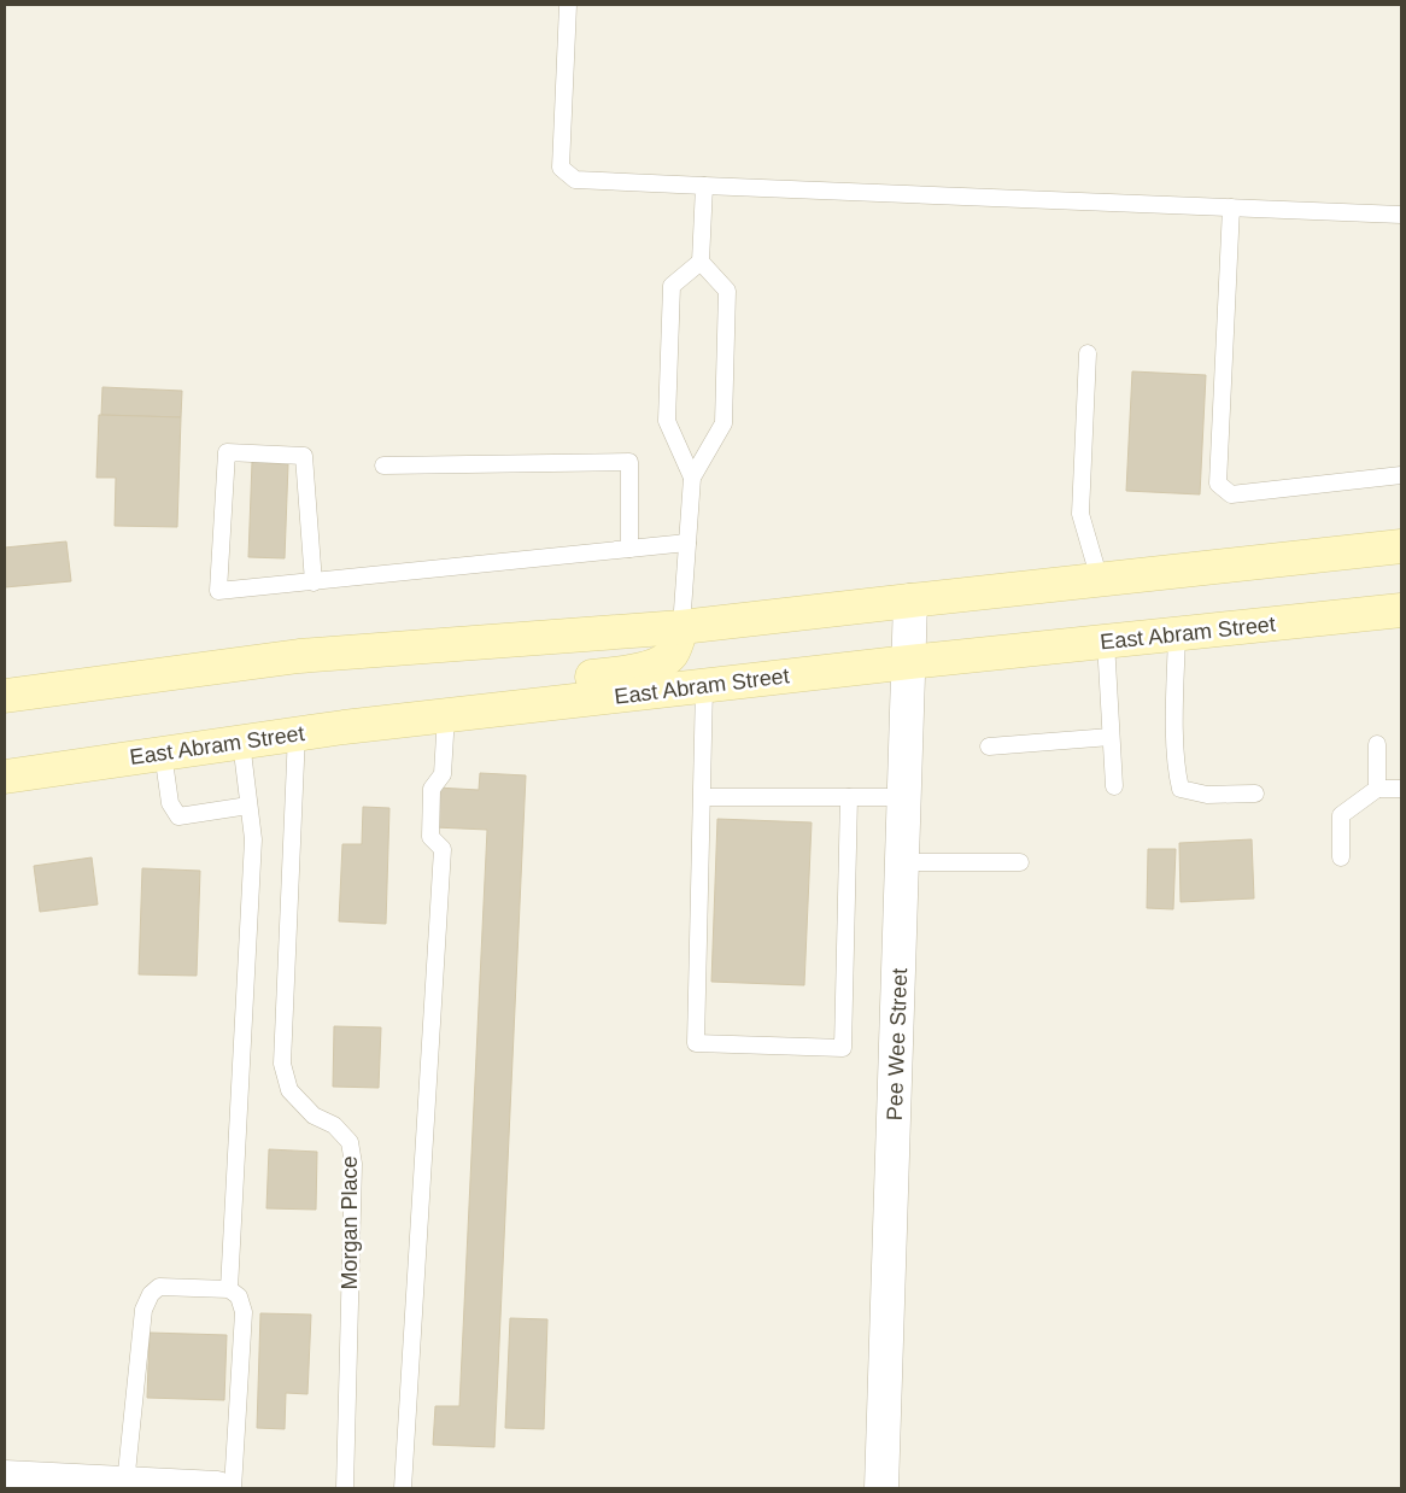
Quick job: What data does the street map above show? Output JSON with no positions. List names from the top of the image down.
{
  "streets": {
    "main road": ["East Abram Street"],
    "street": ["Pee Wee Street"],
    "lane": ["Morgan Place"]
  },
  "crossings": [
    ["East Abram Street", "Pee Wee Street"],
    ["East Abram Street", "Morgan Place"]
  ]
}
